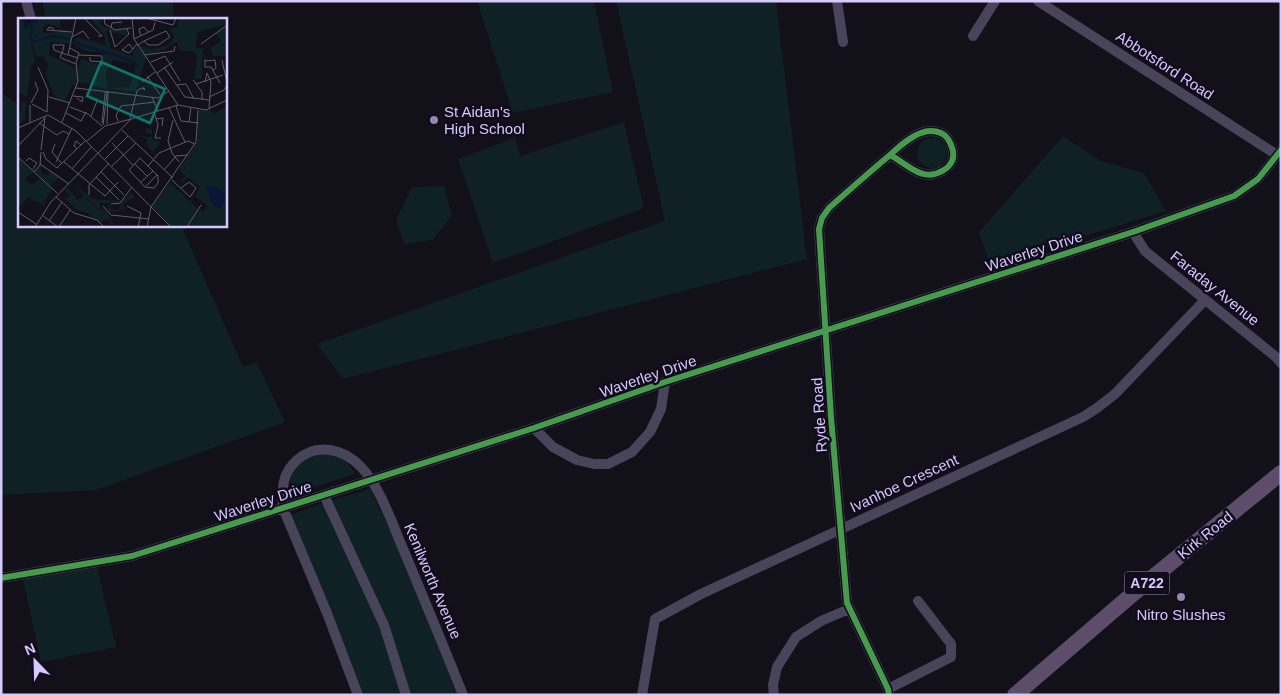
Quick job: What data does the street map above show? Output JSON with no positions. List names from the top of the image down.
{
  "streets": {
    "main road": ["Kirk Road", "A722"],
    "street": [
      "Abbotsford Road",
      "Waverley Drive",
      "Faraday Avenue",
      "Ryde Road",
      "Ivanhoe Crescent",
      "Kenilworth Avenue"
    ]
  },
  "crossings": [
    ["Abbotsford Road", "Waverley Drive"],
    ["Waverley Drive", "Faraday Avenue"],
    ["Waverley Drive", "Ryde Road"],
    ["Waverley Drive", "Kenilworth Avenue"],
    ["Faraday Avenue", "Ivanhoe Crescent"],
    ["Ryde Road", "Ivanhoe Crescent"]
  ],
  "places": ["St Aidan's High School", "Nitro Slushes"],
  "north": "top left"
}
